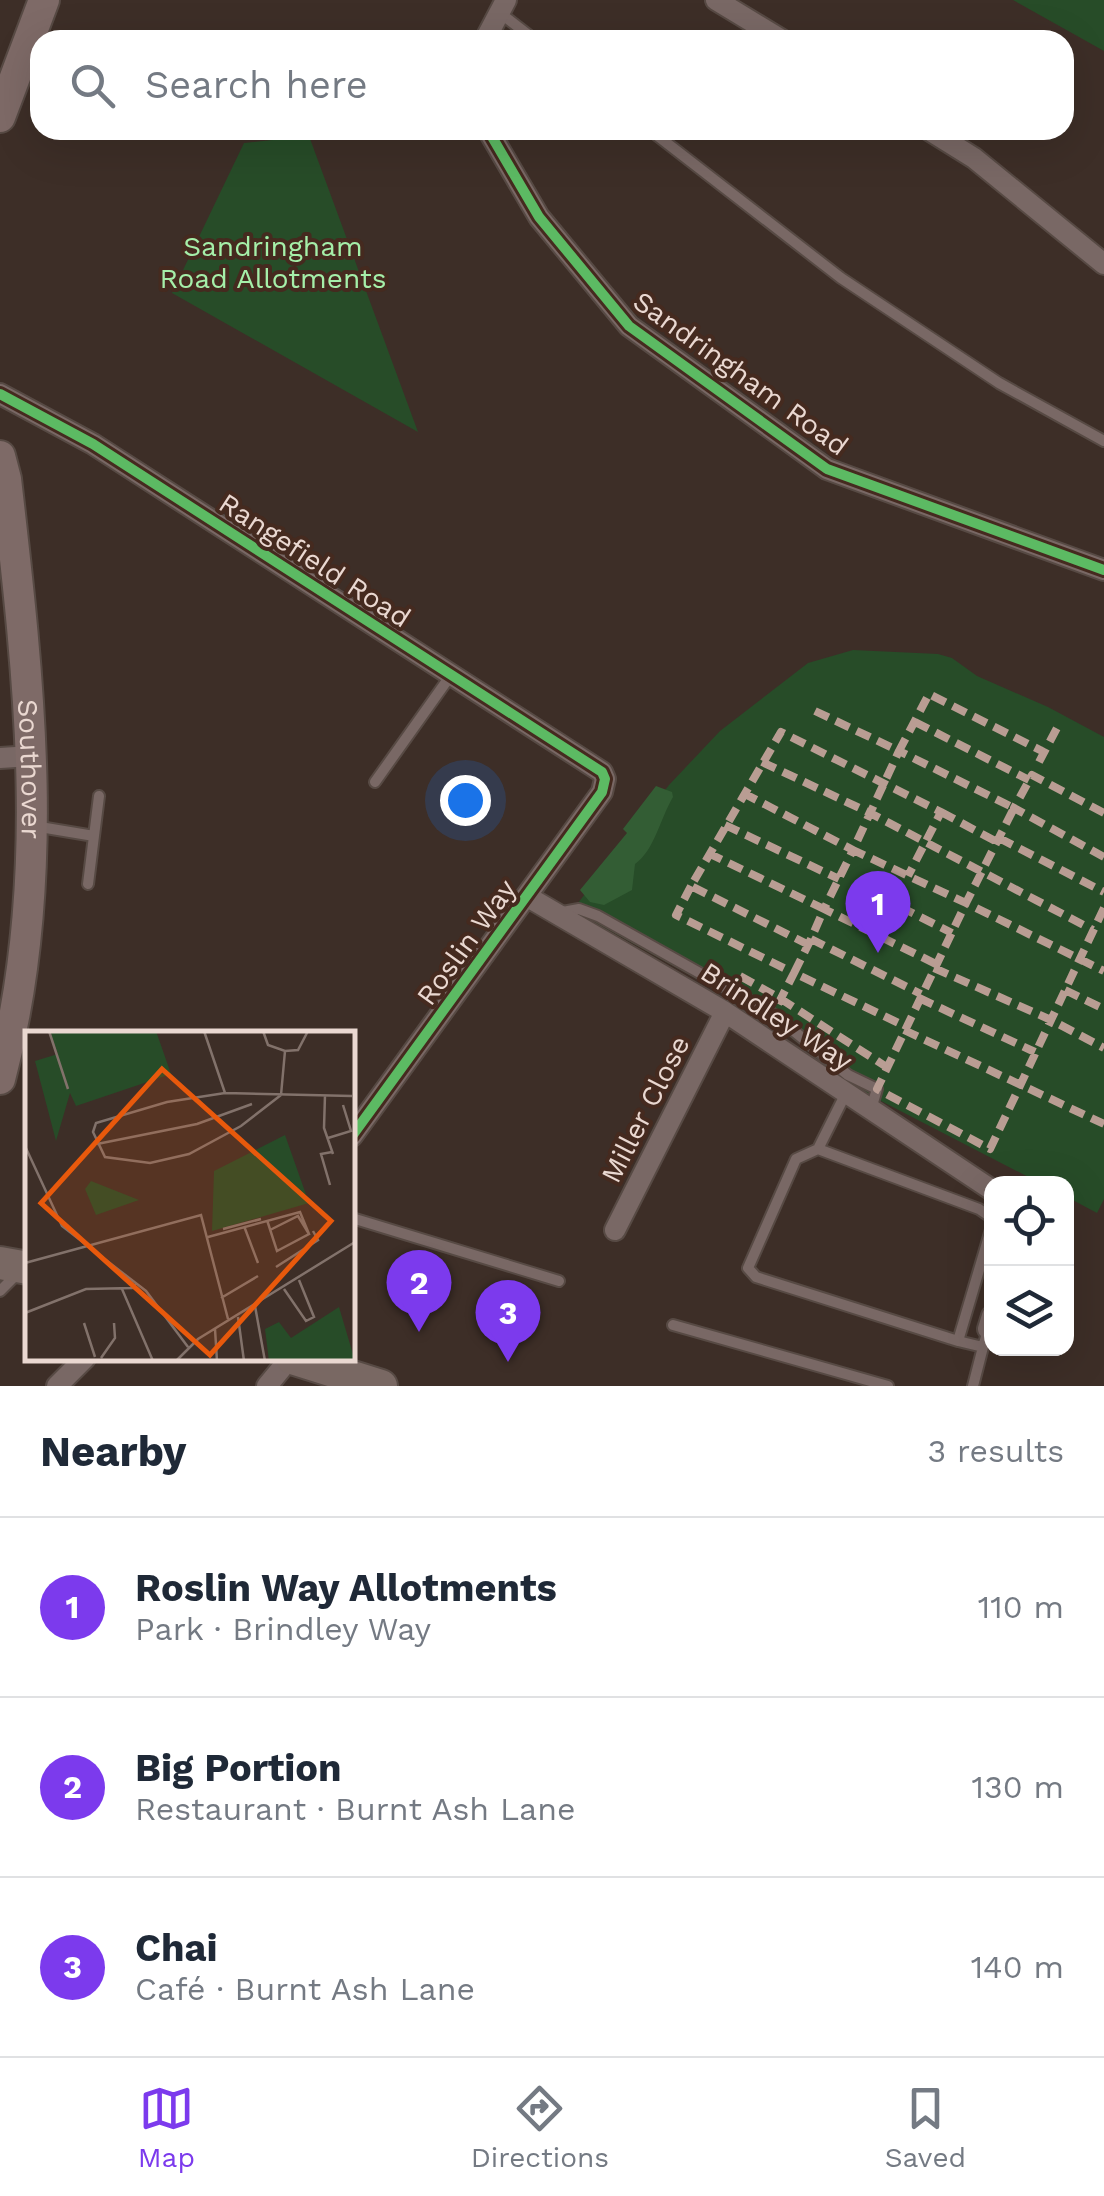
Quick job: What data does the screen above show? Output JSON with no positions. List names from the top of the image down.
{
  "streets": {
    "street": [
      "Sandringham Road",
      "Rangefield Road",
      "Southover",
      "Roslin Way",
      "Brindley Way",
      "Miller Close"
    ]
  },
  "crossings": [
    ["Rangefield Road", "Roslin Way"],
    ["Roslin Way", "Brindley Way"],
    ["Brindley Way", "Miller Close"]
  ],
  "parks": ["Sandringham Road Allotments"],
  "page": {
    "search": "Search here",
    "pins": ["1", "2", "3"],
    "heading": ["Nearby", "3 results"],
    "list": [
      {
        "mark": "1",
        "name": "Roslin Way Allotments",
        "note": "Park · Brindley Way",
        "value": "110 m"
      },
      {
        "mark": "2",
        "name": "Big Portion",
        "note": "Restaurant · Burnt Ash Lane",
        "value": "130 m"
      },
      {
        "mark": "3",
        "name": "Chai",
        "note": "Café · Burnt Ash Lane",
        "value": "140 m"
      }
    ],
    "nav": ["Map", "Directions", "Saved"]
  }
}
